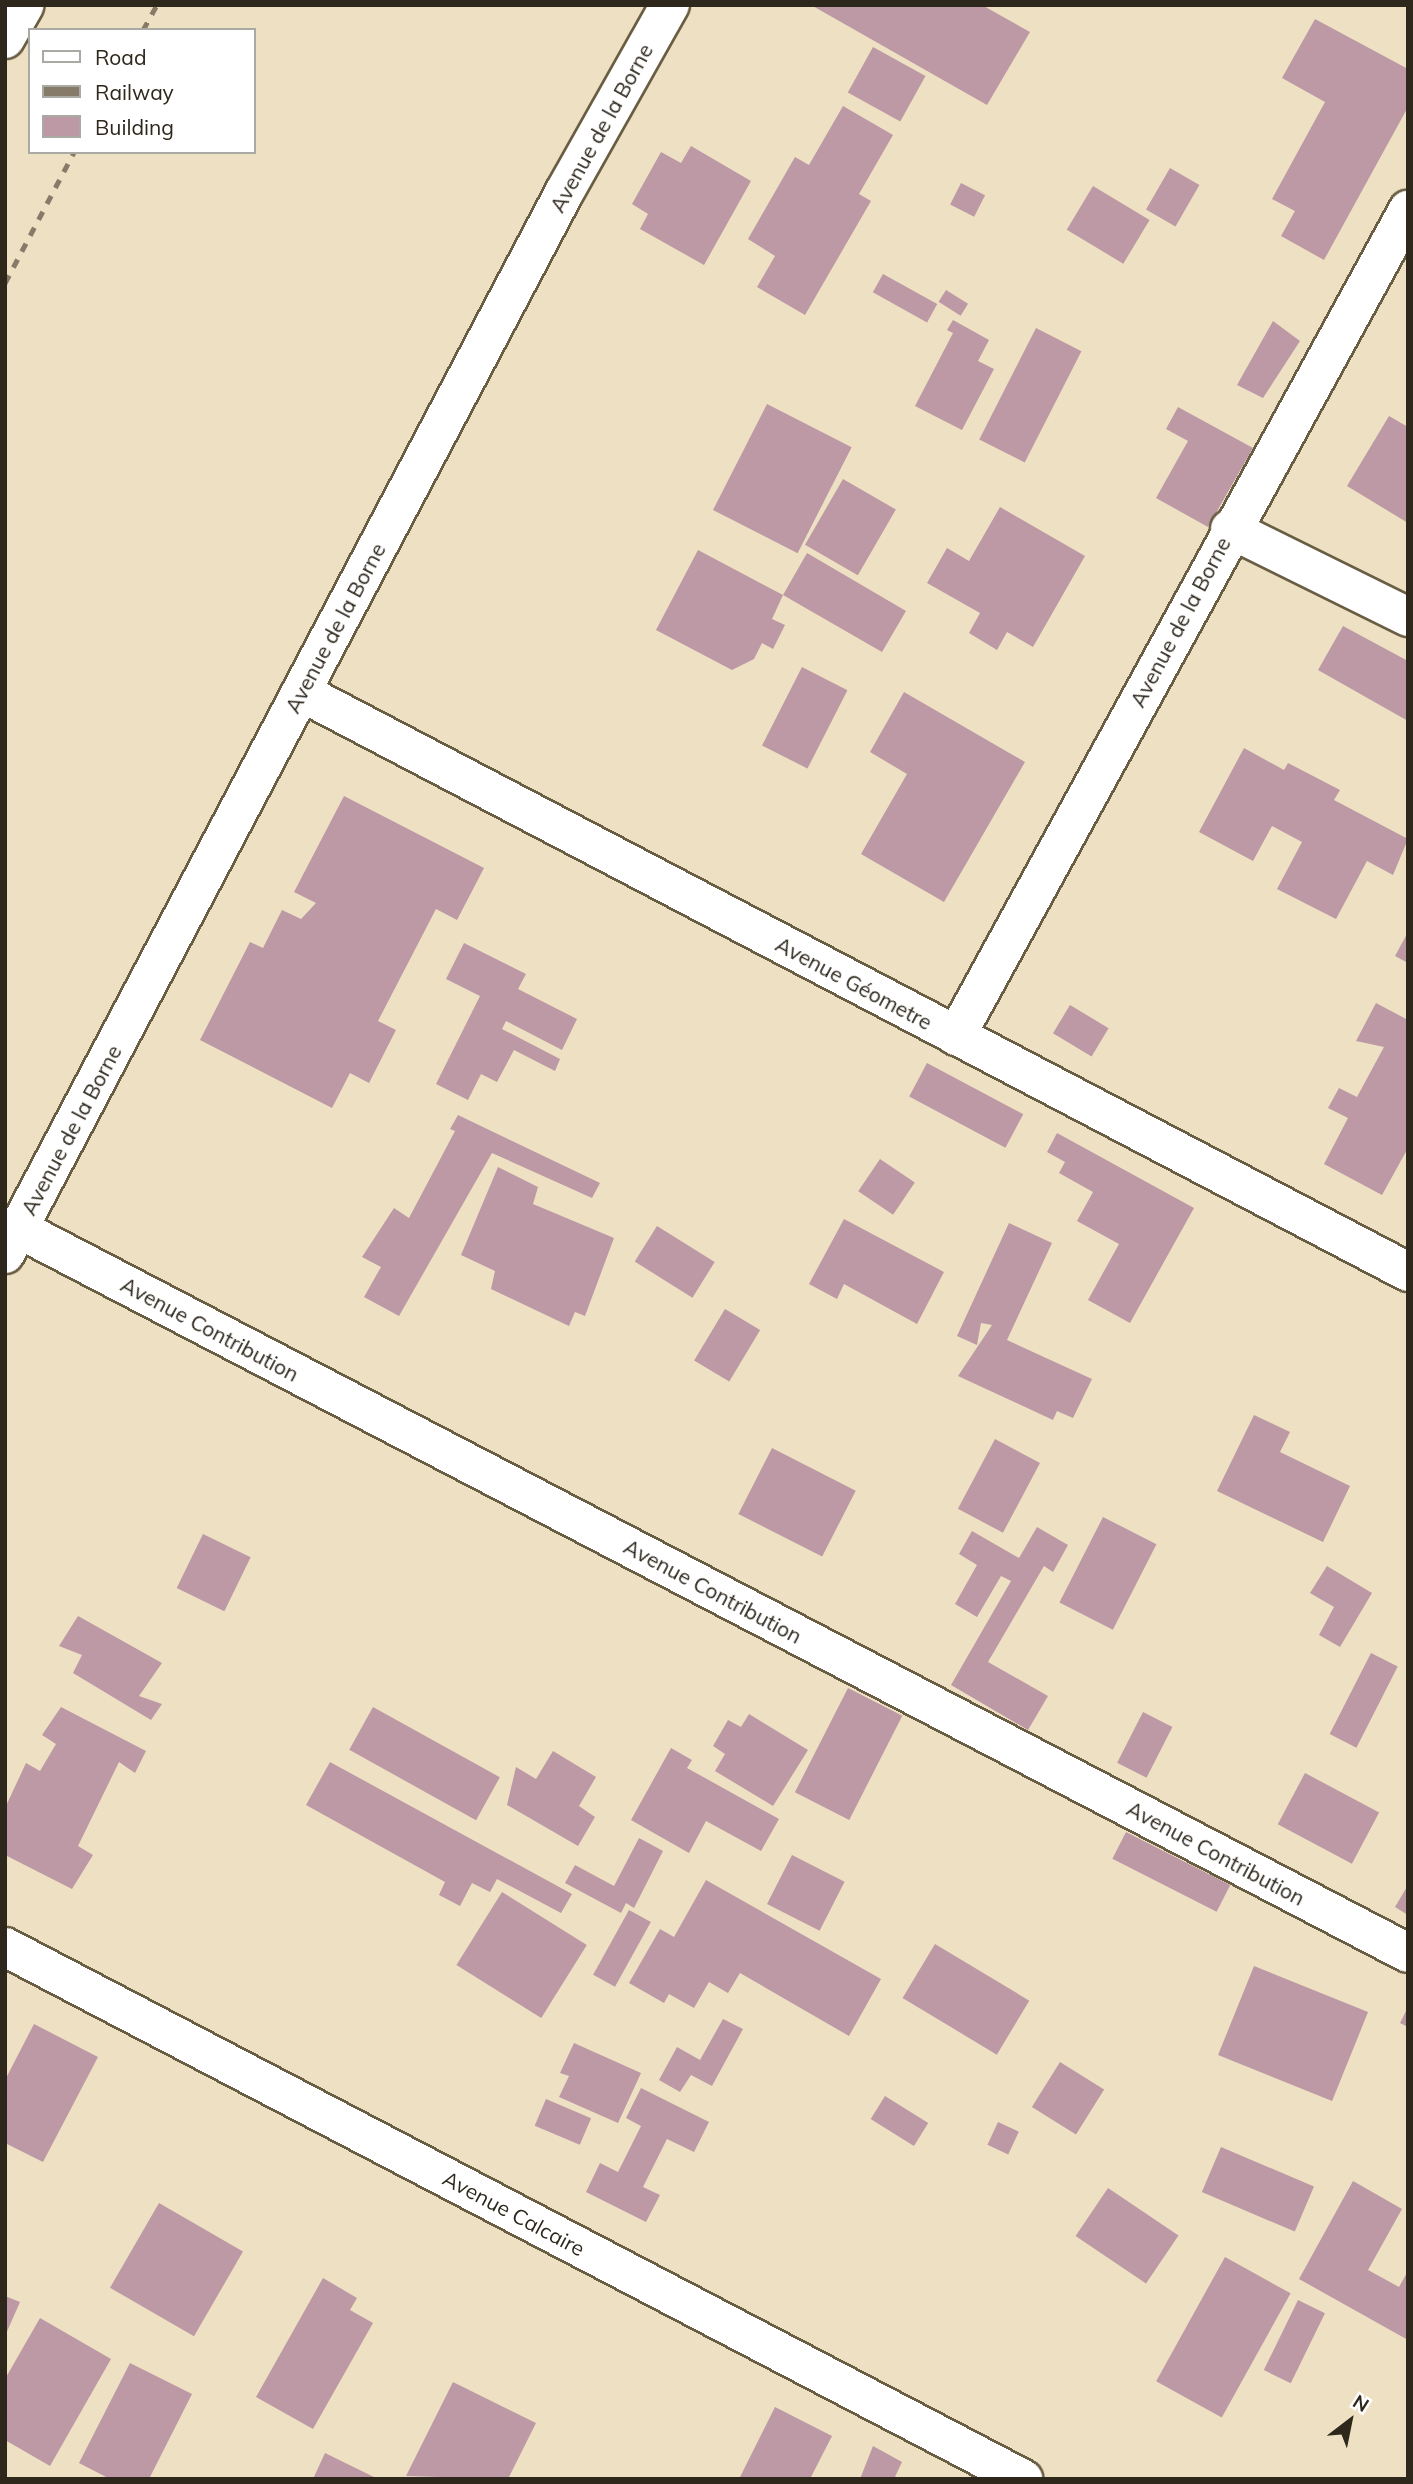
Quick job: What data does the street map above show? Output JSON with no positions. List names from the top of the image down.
{
  "streets": {
    "street": [
      "Avenue de la Borne",
      "Avenue Géometre",
      "Avenue Contribution",
      "Avenue Calcaire"
    ]
  },
  "crossings": [
    ["Avenue de la Borne", "Avenue Géometre"],
    ["Avenue de la Borne", "Avenue Contribution"]
  ],
  "legend": ["Road", "Railway", "Building"],
  "north": "top right"
}
